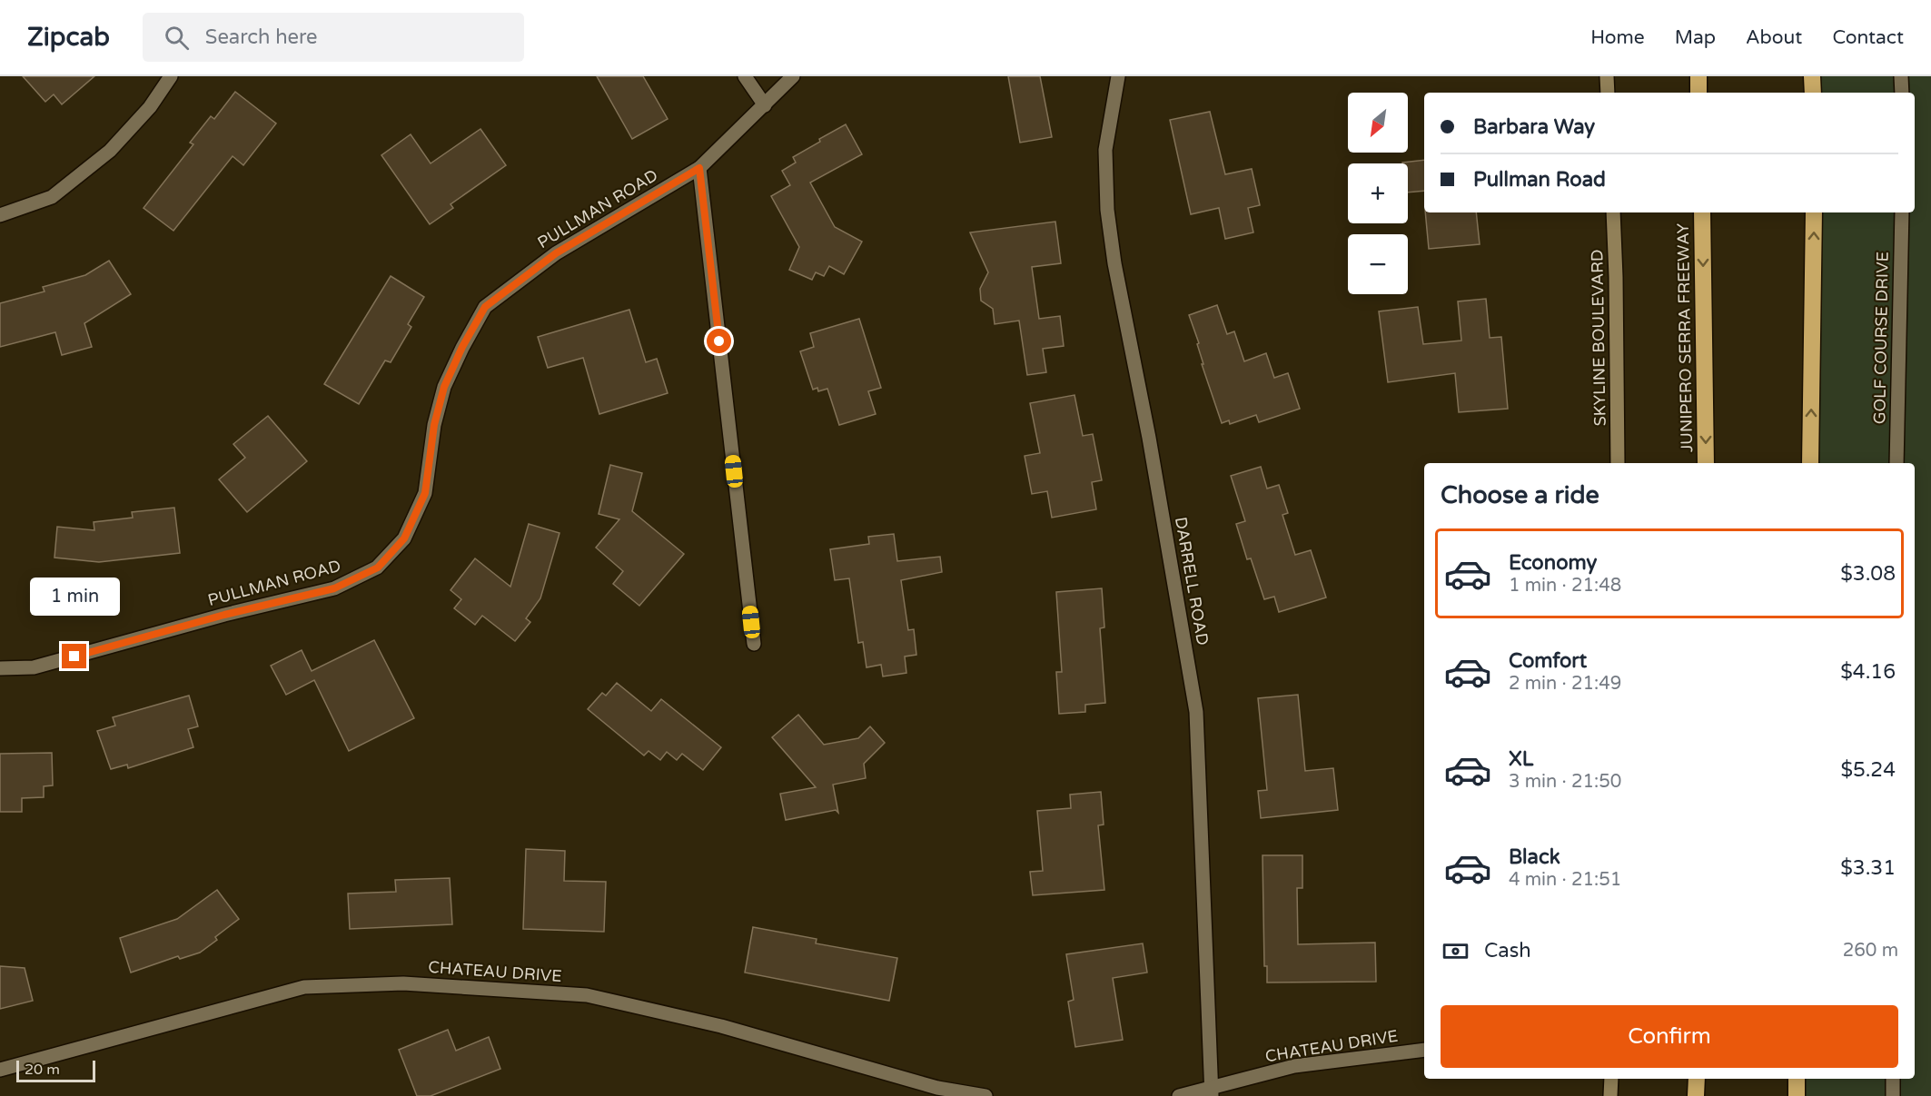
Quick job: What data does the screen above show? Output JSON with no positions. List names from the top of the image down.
{
  "streets": {
    "highway": ["JUNIPERO SERRA FREEWAY"],
    "main road": ["SKYLINE BOULEVARD"],
    "street": [
      "PULLMAN ROAD",
      "GOLF COURSE DRIVE",
      "DARRELL ROAD",
      "CHATEAU DRIVE"
    ]
  },
  "crossings": [
    ["DARRELL ROAD", "CHATEAU DRIVE"]
  ],
  "scale_bar": "20 m",
  "north": "bottom left",
  "page": {
    "header": "Zipcab",
    "search": "Search here",
    "nav": [
      "Home",
      "Map",
      "About",
      "Contact"
    ],
    "map_buttons": ["+", "−"],
    "banner": ["Barbara Way", "Pullman Road"],
    "heading": "Choose a ride",
    "list": [
      {
        "name": "Economy",
        "note": "1 min · 21:48",
        "value": "$3.08"
      },
      {
        "name": "Comfort",
        "note": "2 min · 21:49",
        "value": "$4.16"
      },
      {
        "name": "XL",
        "note": "3 min · 21:50",
        "value": "$5.24"
      },
      {
        "name": "Black",
        "note": "4 min · 21:51",
        "value": "$3.31"
      }
    ],
    "bubble": "1 min",
    "pay": ["Cash", "260 m"],
    "buttons": "Confirm",
    "scale": "20 m"
  }
}
